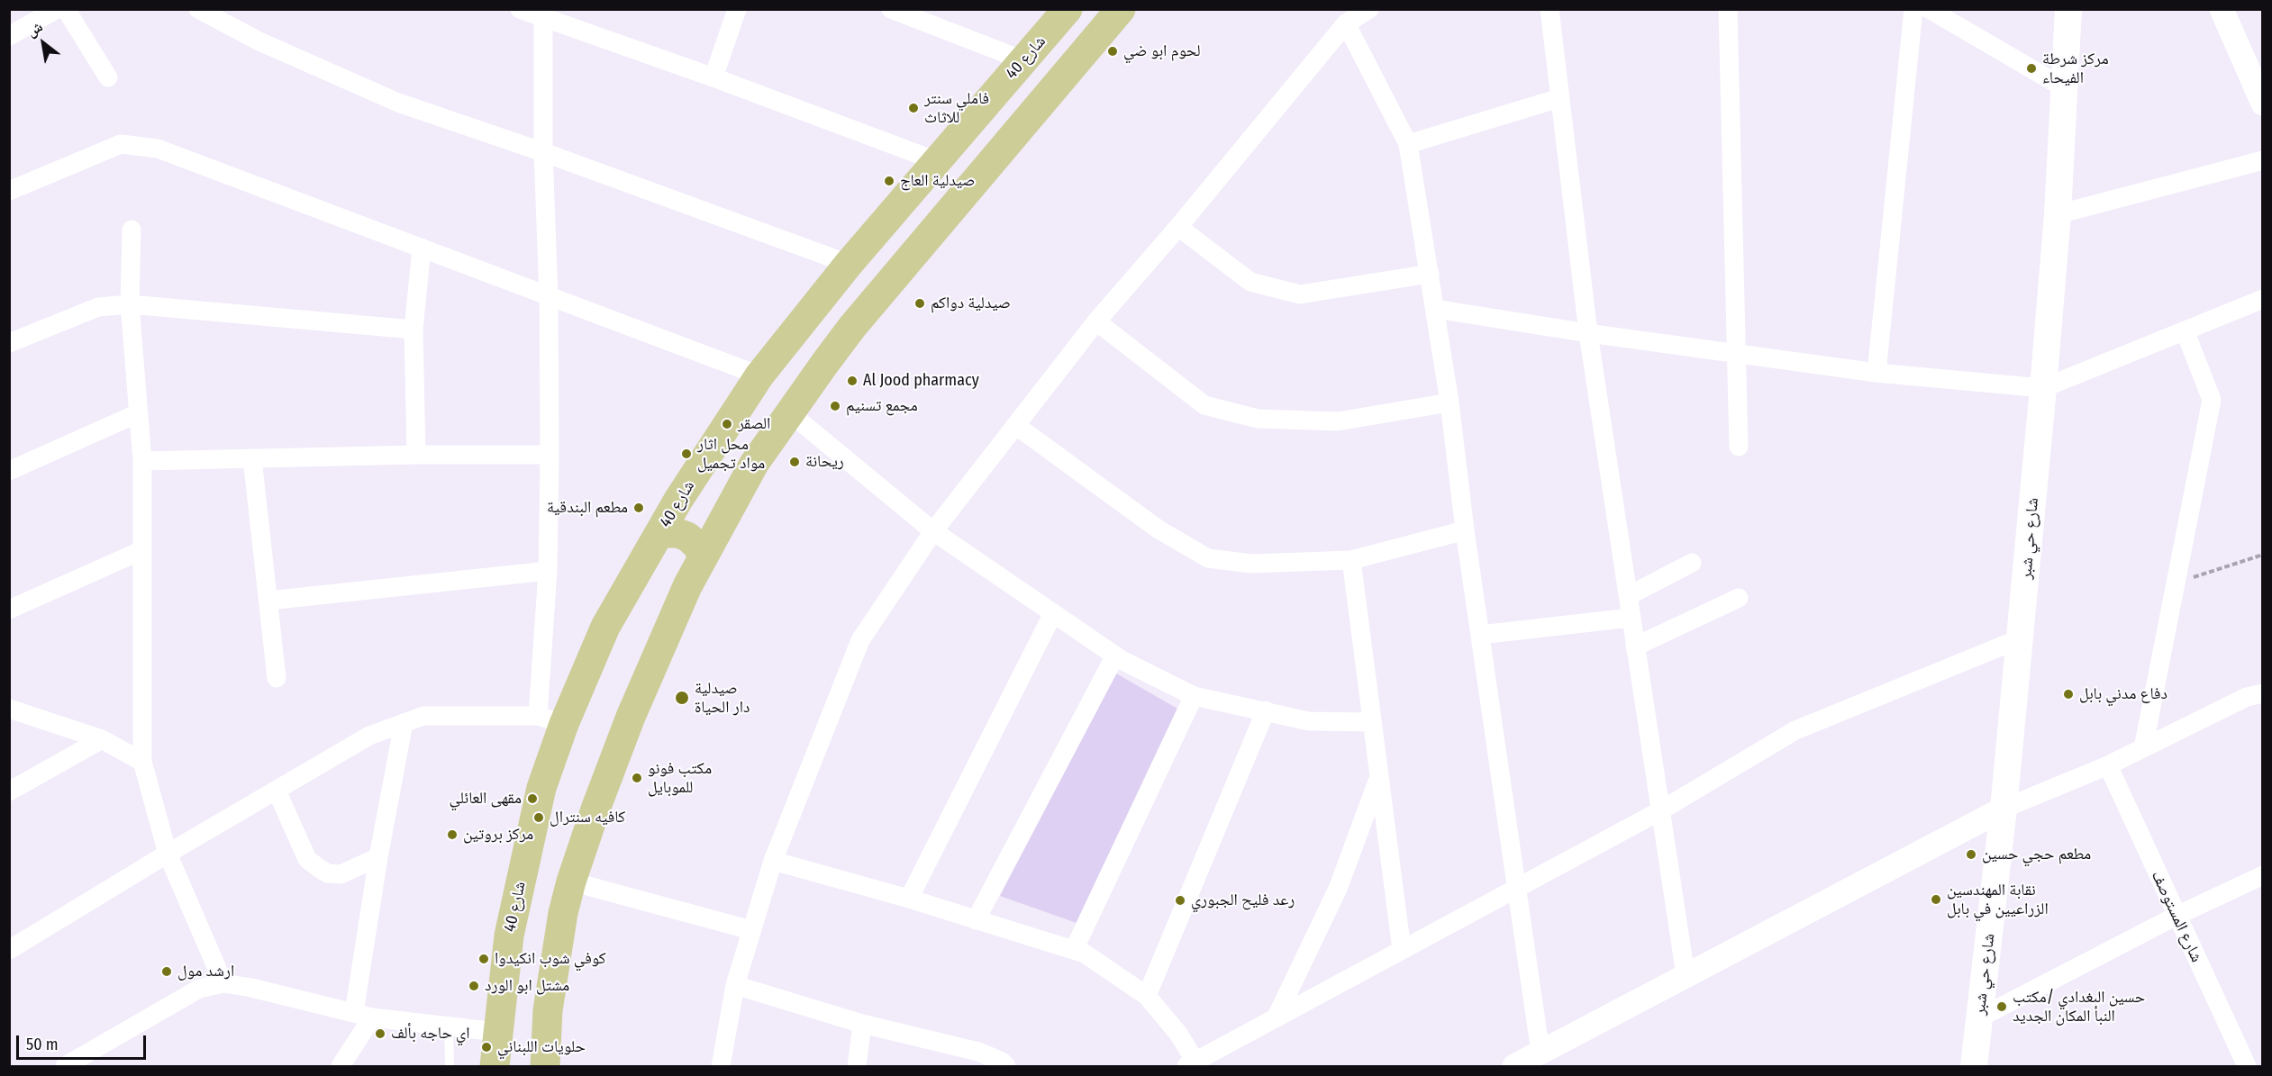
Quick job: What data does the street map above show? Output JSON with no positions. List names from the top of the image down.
{
  "streets": {
    "main road": ["شارع 40", "شارع حي شبر"],
    "street": ["شارع المستوصف"]
  },
  "places": [
    "لحوم ابو ضي",
    "مركز شرطة الفيحاء",
    "فاملي سنتر للاثاث",
    "صيدلية العاج",
    "صيدلية دواكم",
    "Al Jood pharmacy",
    "مجمع تسنيم",
    "الصقر",
    "محل اثار مواد تجميل",
    "ريحانة",
    "مطعم البندقية",
    "دفاع مدني بابل",
    "صيدلية دار الحياة",
    "مكتب فونو للموبايل",
    "مقهى العائلي",
    "كافيه سنترال",
    "مركز بروتين",
    "مطعم حجي حسين",
    "نقابة المهندسين الزراعيين في بابل",
    "رعد فليح الجبوري",
    "كوفي شوب انكيدوا",
    "ارشد مول",
    "مشتل ابو الورد",
    "حسين البغدادي /مكتب النبأ المكان الجديد",
    "اي حاجه بألف",
    "حلويات اللبناني"
  ],
  "scale_bar": "50 m",
  "north": "top left"
}
